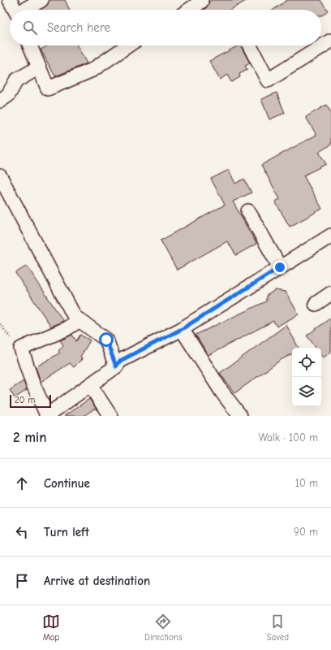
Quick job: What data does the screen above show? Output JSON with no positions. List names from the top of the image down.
{
  "scale_bar": "20 m",
  "page": {
    "search": "Search here",
    "scale": "20 m",
    "heading": ["2 min", "Walk · 100 m"],
    "list": [
      ["Continue", "10 m"],
      ["Turn left", "90 m"],
      "Arrive at destination"
    ],
    "nav": ["Map", "Directions", "Saved"]
  }
}
